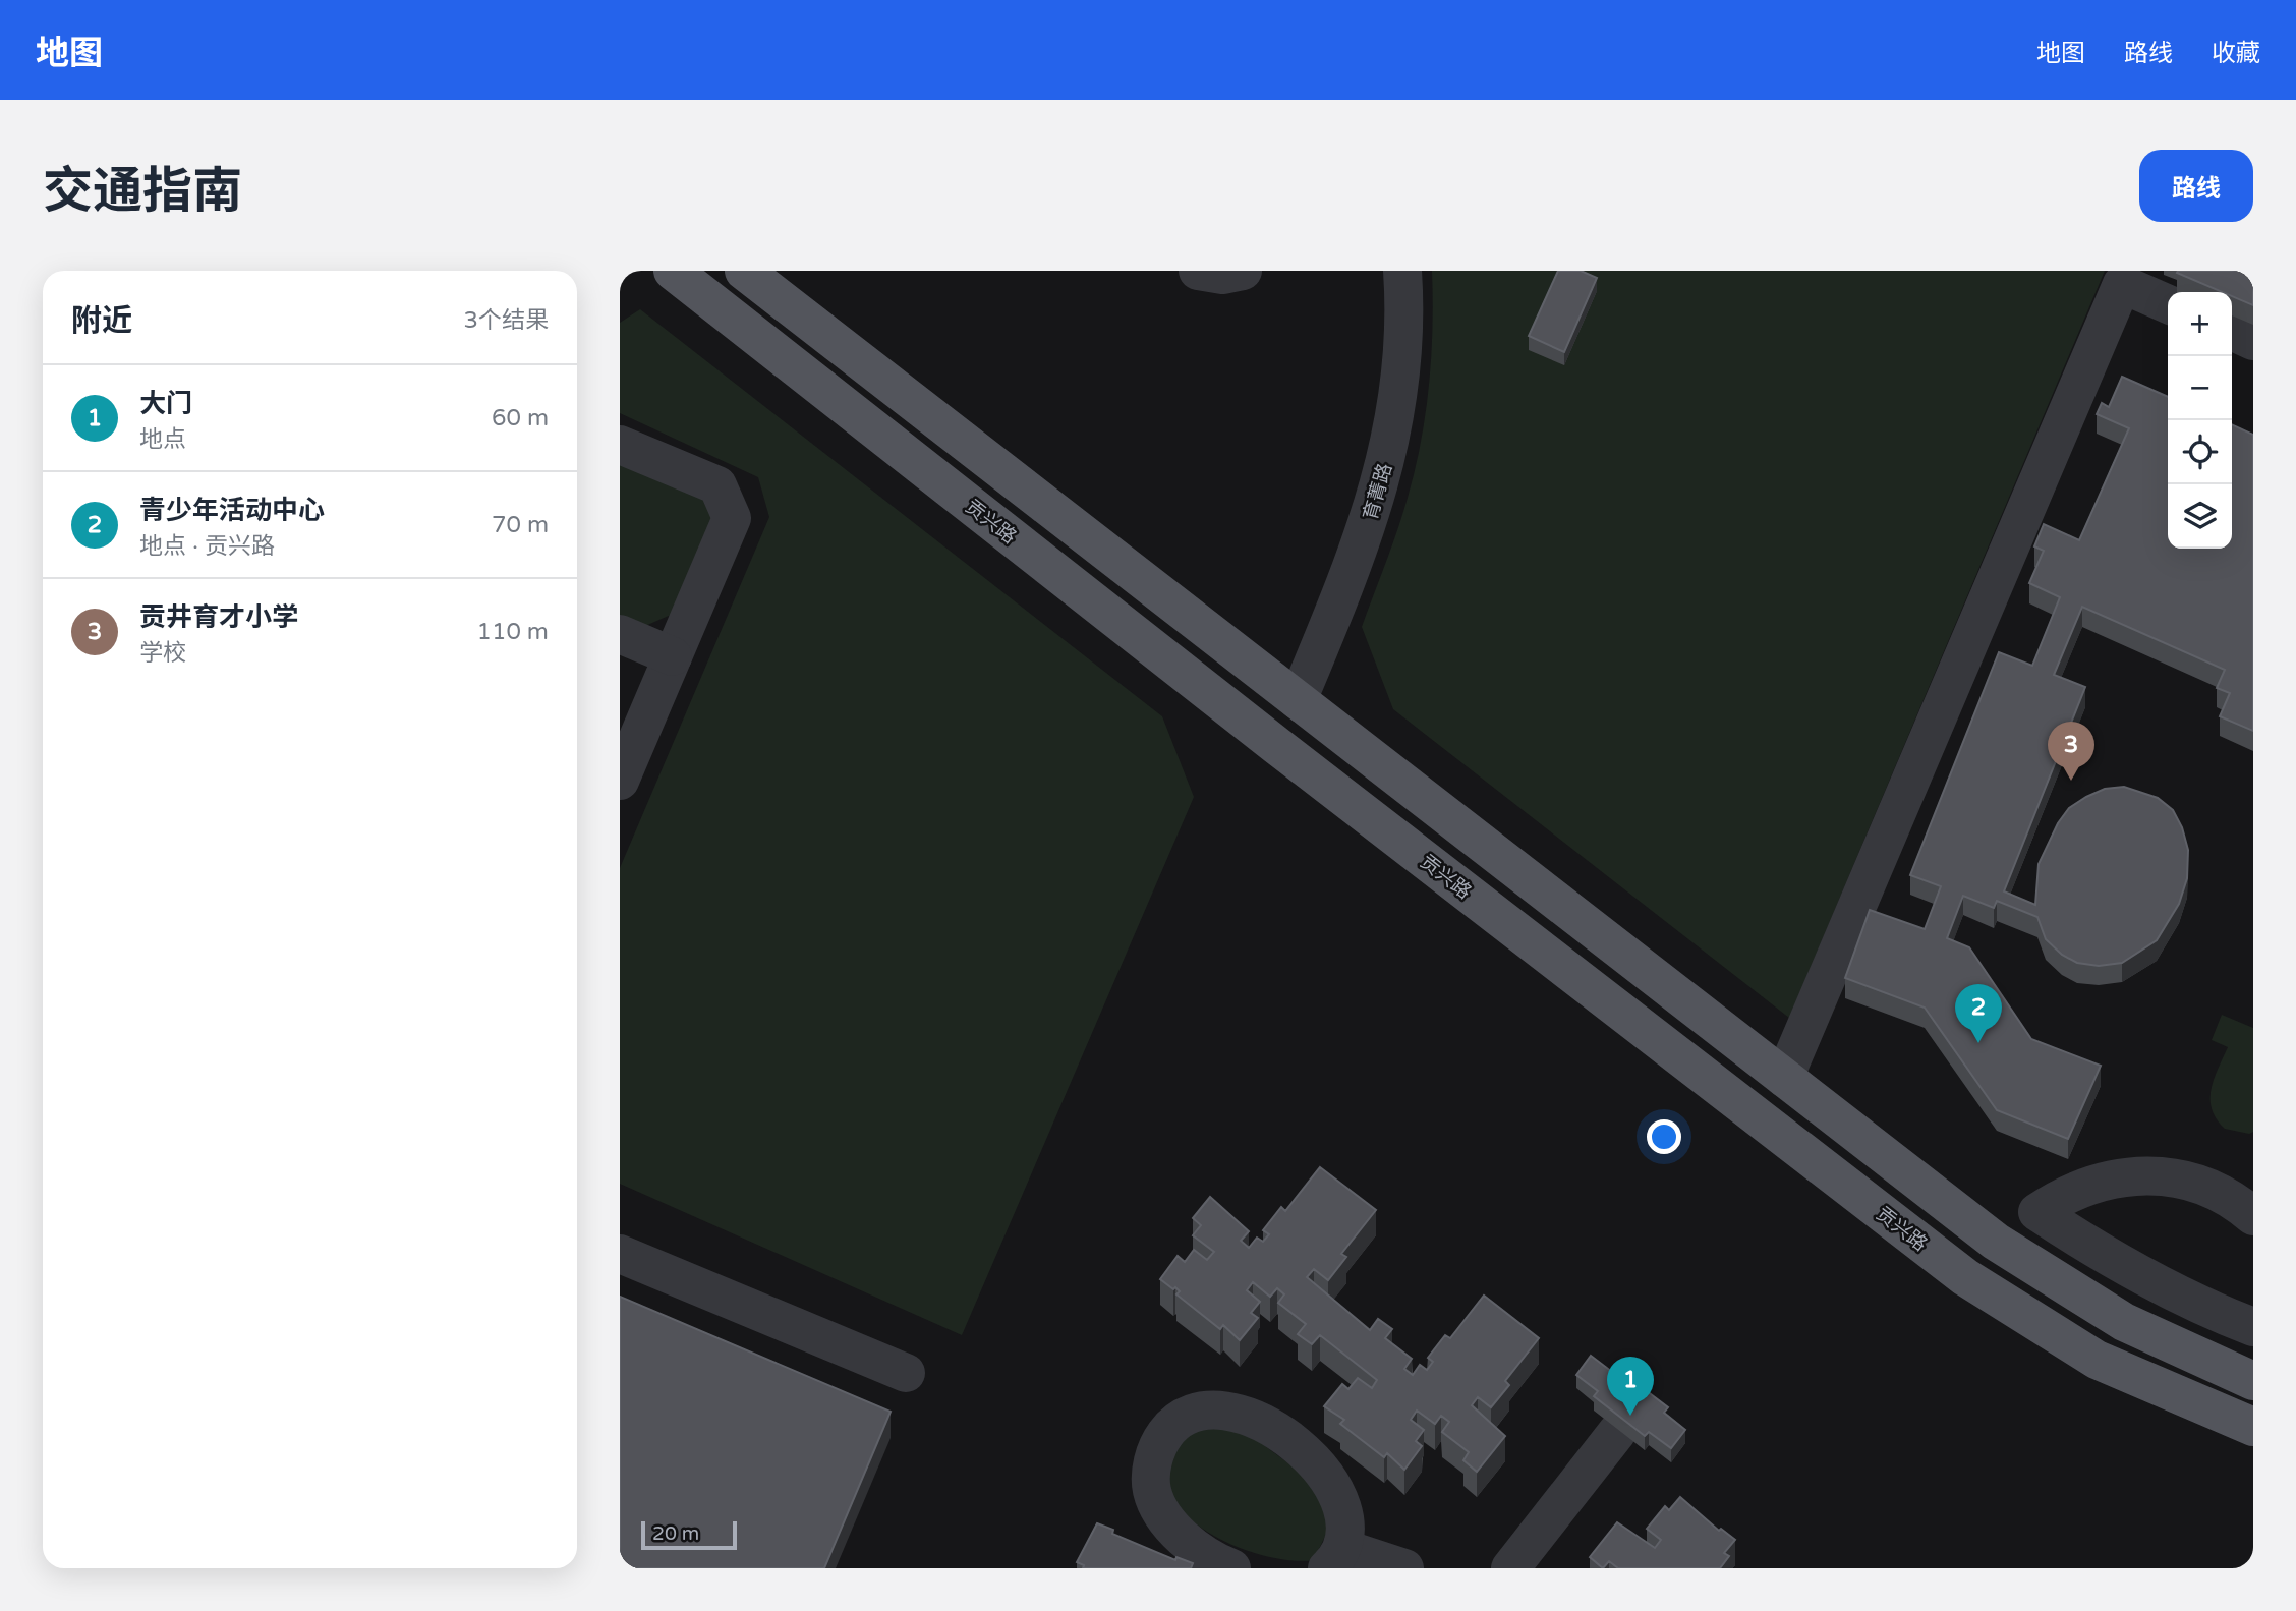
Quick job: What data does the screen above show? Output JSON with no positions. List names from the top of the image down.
{
  "streets": {
    "main road": ["贡兴路"],
    "street": ["育菁路"]
  },
  "scale_bar": "20 m",
  "page": {
    "header": "地图",
    "nav": ["地图", "路线", "收藏"],
    "title": "交通指南",
    "buttons": "路线",
    "heading": ["附近", "3个结果"],
    "map_buttons": ["+", "−"],
    "list": [
      {
        "mark": "1",
        "name": "大门",
        "note": "地点",
        "value": "60 m"
      },
      {
        "mark": "2",
        "name": "青少年活动中心",
        "note": "地点 · 贡兴路",
        "value": "70 m"
      },
      {
        "mark": "3",
        "name": "贡井育才小学",
        "note": "学校",
        "value": "110 m"
      }
    ],
    "pins": ["3", "2", "1"],
    "scale": "20 m"
  }
}
